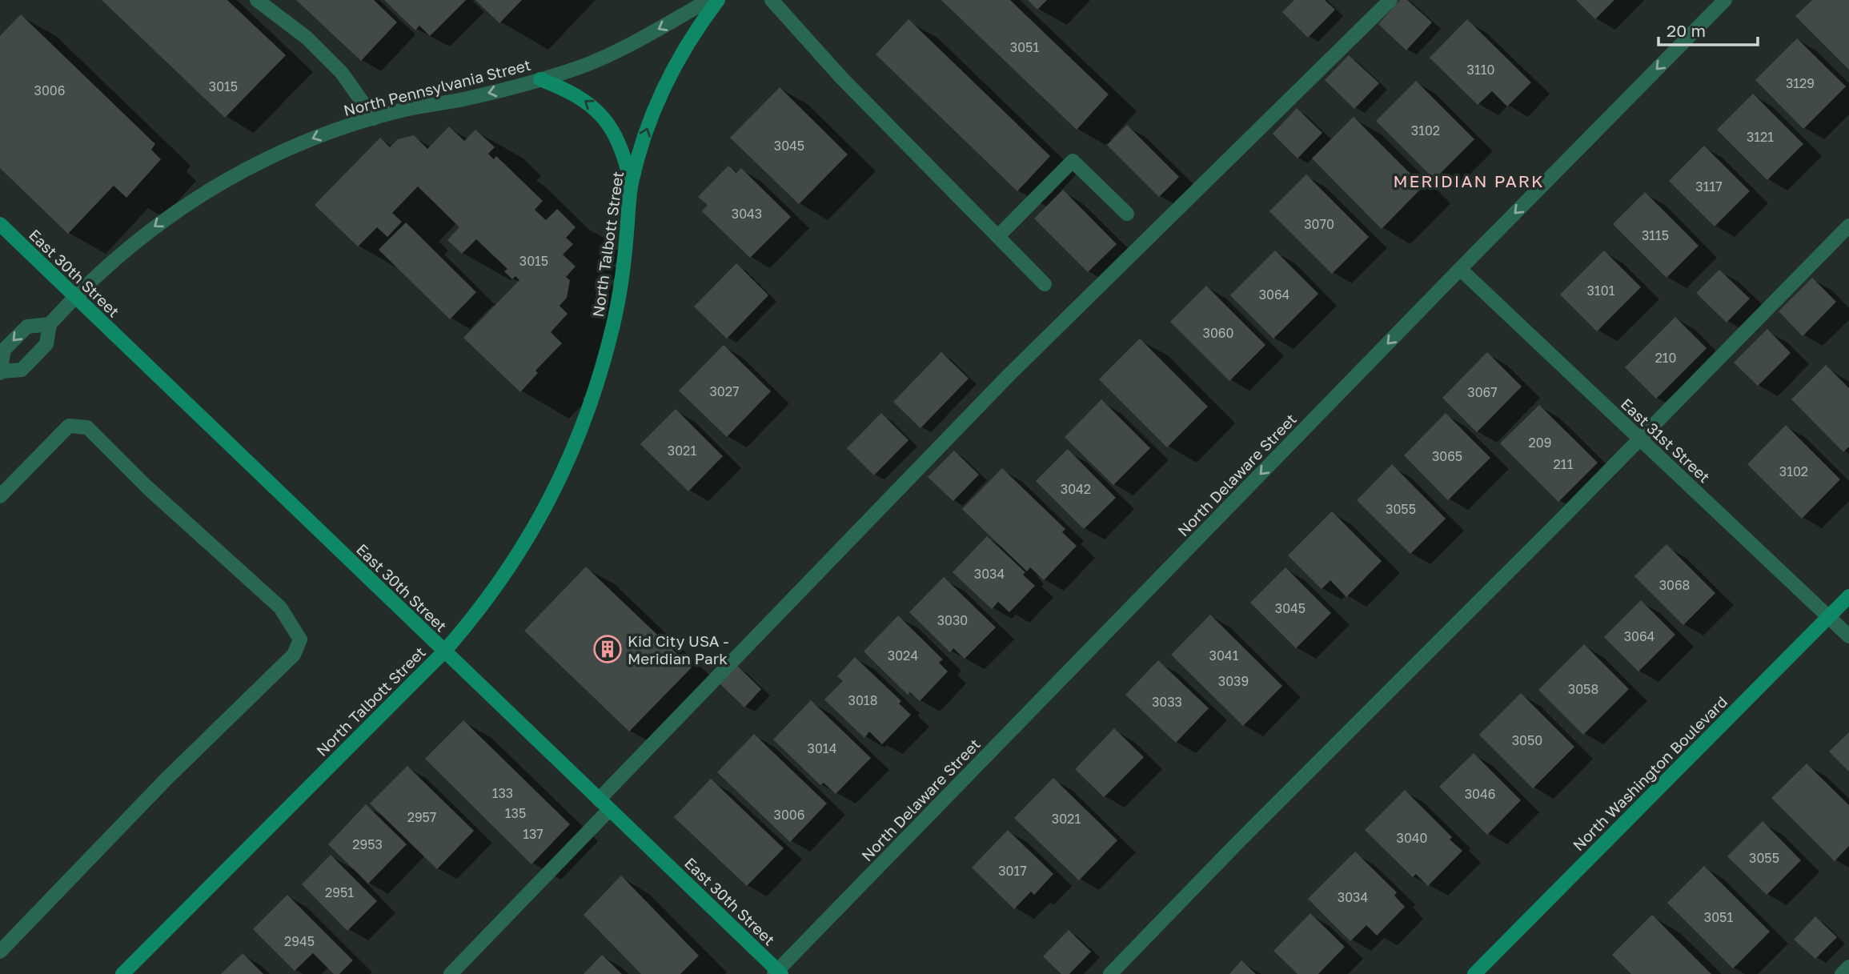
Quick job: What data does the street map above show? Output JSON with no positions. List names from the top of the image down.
{
  "streets": {
    "street": [
      "North Pennsylvania Street",
      "North Talbott Street",
      "East 30th Street",
      "East 31st Street",
      "North Delaware Street",
      "North Washington Boulevard"
    ]
  },
  "crossings": [
    ["North Pennsylvania Street", "East 30th Street"],
    ["North Talbott Street", "East 30th Street"],
    ["East 30th Street", "North Delaware Street"],
    ["East 31st Street", "North Delaware Street"],
    ["East 31st Street", "North Washington Boulevard"]
  ],
  "one_way": ["North Pennsylvania Street", "North Delaware Street"],
  "districts": ["MERIDIAN PARK"],
  "places": {
    "building": ["Kid City USA - Meridian Park"]
  },
  "house_numbers": [
    "3051",
    "3110",
    "3129",
    "3015",
    "3006",
    "3102",
    "3121",
    "3045",
    "3117",
    "3043",
    "3070",
    "3115",
    "3015",
    "3101",
    "3064",
    "3060",
    "210",
    "3027",
    "3067",
    "209",
    "3021",
    "3065",
    "211",
    "3102",
    "3042",
    "3055",
    "3034",
    "3068",
    "3045",
    "3030",
    "3064",
    "3024",
    "3041",
    "3039",
    "3058",
    "3018",
    "3033",
    "3050",
    "3014",
    "133",
    "3046",
    "135",
    "3006",
    "2957",
    "3021",
    "137",
    "3040",
    "2953",
    "3055",
    "3017",
    "2951",
    "3034",
    "3051",
    "2945"
  ],
  "scale_bar": "20 m"
}
